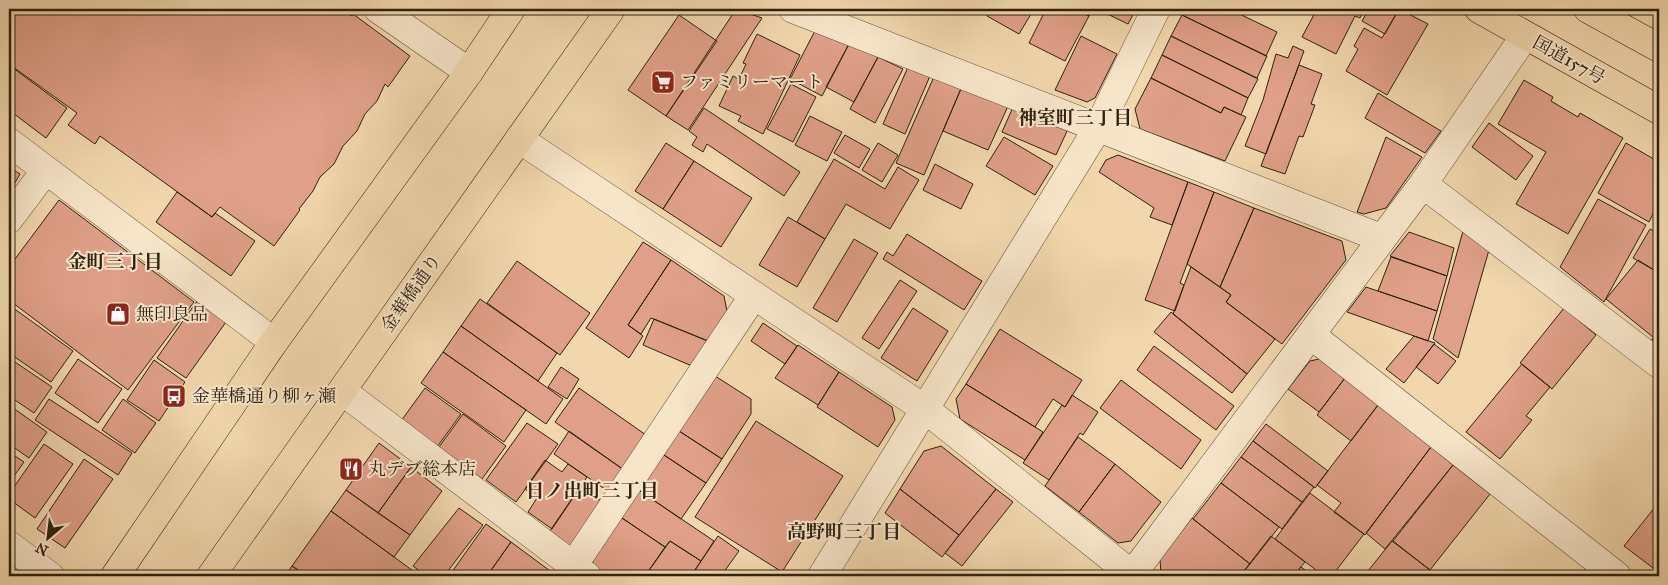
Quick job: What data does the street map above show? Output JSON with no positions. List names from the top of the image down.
{
  "streets": {
    "main road": ["国道157号", "金華橋通り"]
  },
  "districts": [
    "神室町三丁目",
    "金町三丁目",
    "日ノ出町三丁目",
    "高野町三丁目"
  ],
  "places": {
    "supermarket": ["ファミリーマート"],
    "shop": ["無印良品"],
    "bus stop": ["金華橋通り柳ヶ瀬"],
    "restaurant": ["丸デブ総本店"]
  },
  "north": "bottom left"
}
